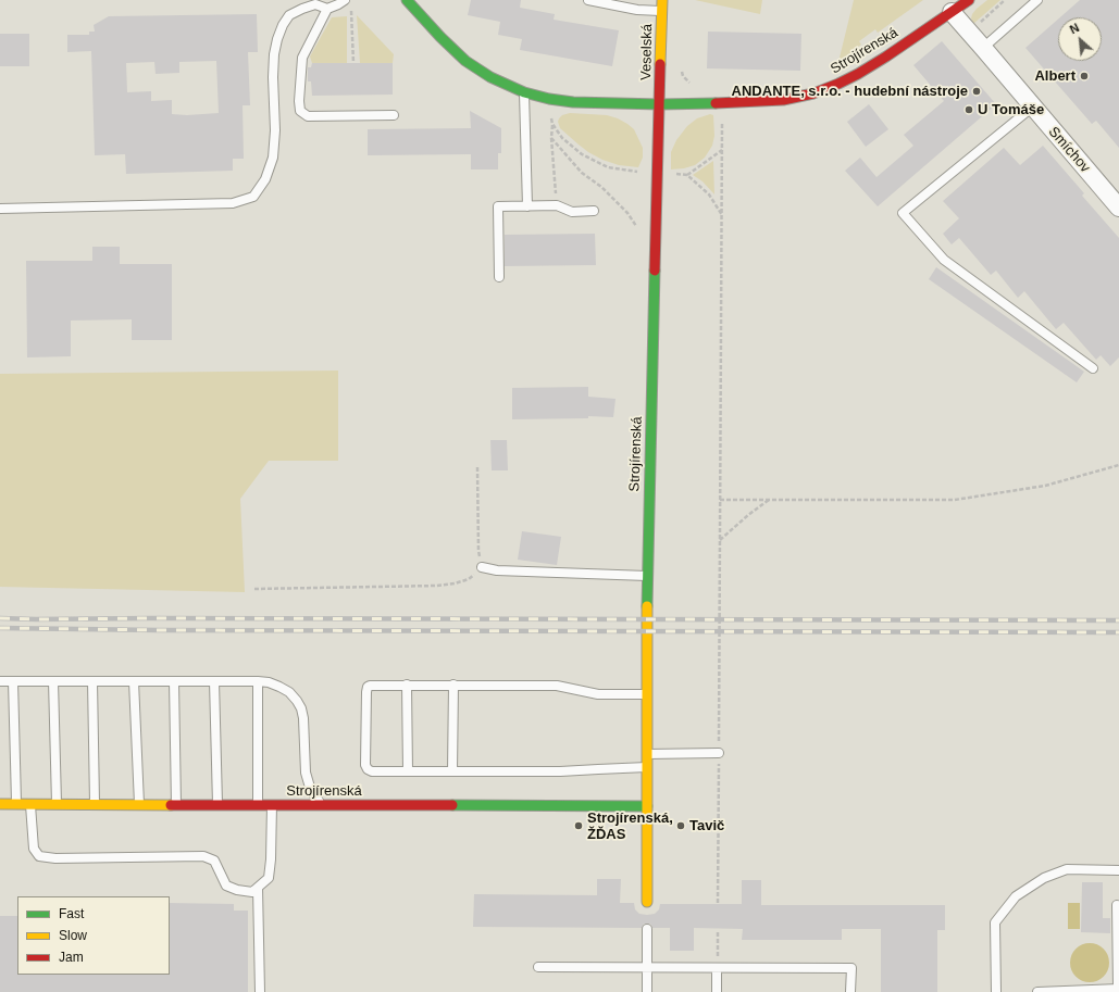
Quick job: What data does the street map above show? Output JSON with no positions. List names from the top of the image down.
{
  "streets": {
    "street": ["Strojírenská", "Veselská", "Smíchov"]
  },
  "crossings": [
    ["Strojírenská", "Veselská"],
    ["Strojírenská", "Smíchov"]
  ],
  "places": [
    "Albert",
    "ANDANTE, s.r.o. - hudební nástroje",
    "U Tomáše",
    "Strojírenská, ŽĎAS",
    "Tavič"
  ],
  "legend": ["Fast", "Slow", "Jam"],
  "north": "top left"
}
